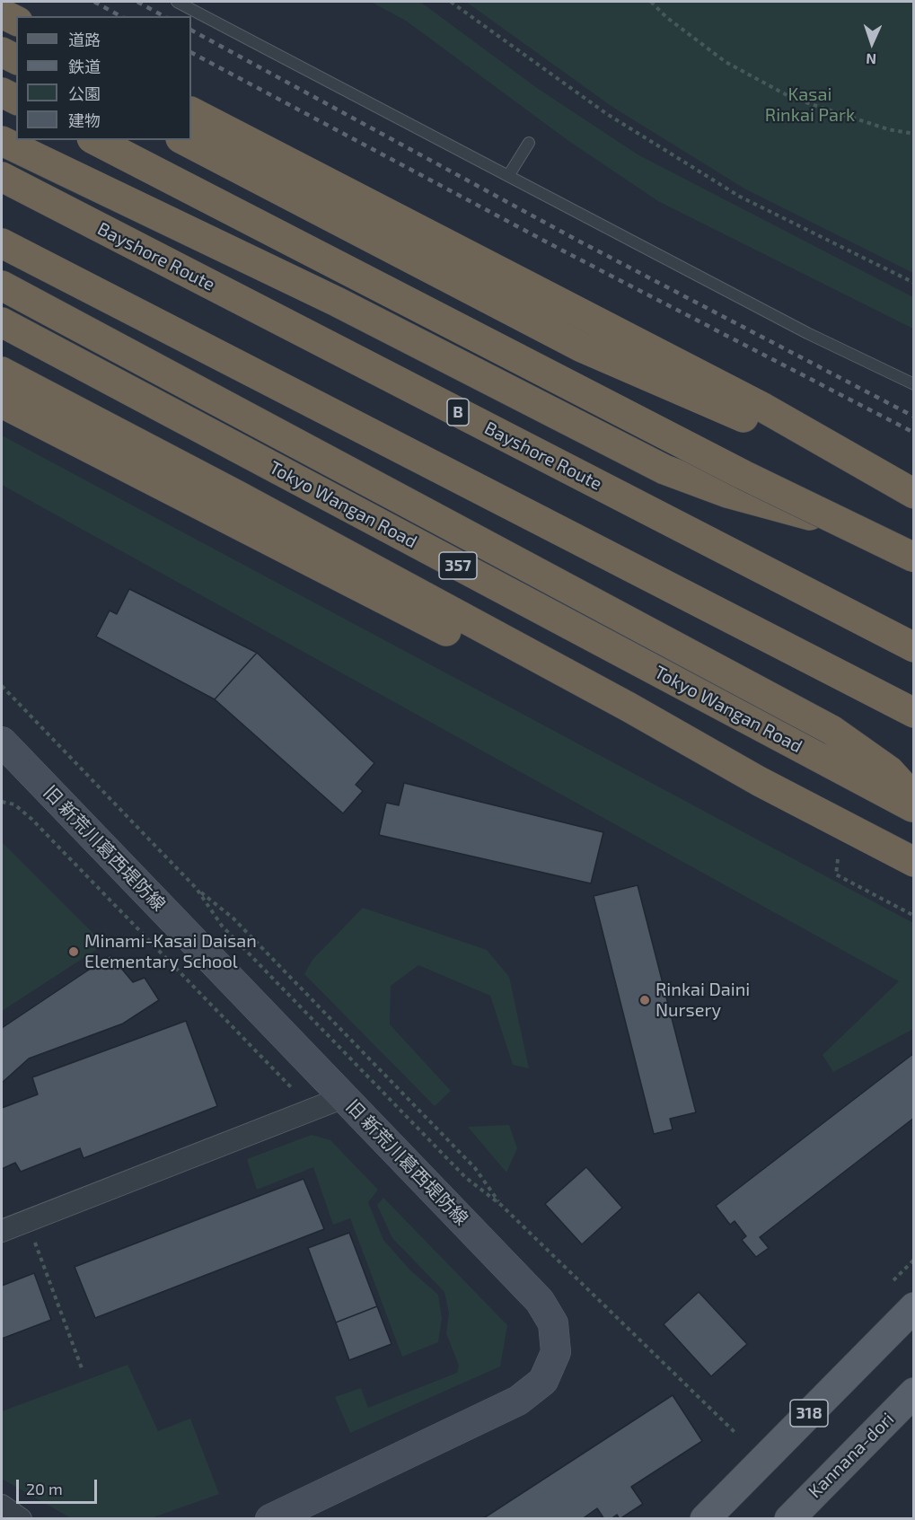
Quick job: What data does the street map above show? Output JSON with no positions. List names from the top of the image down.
{
  "streets": {
    "highway": [
      "Bayshore Route",
      "B",
      "Tokyo Wangan Road",
      "357"
    ],
    "main road": ["318", "Kannana-dori"],
    "street": ["旧 新荒川葛西堤防線"]
  },
  "parks": ["Kasai Rinkai Park"],
  "places": ["Minami-Kasai Daisan Elementary School", "Rinkai Daini Nursery"],
  "legend": [
    "道路",
    "鉄道",
    "公園",
    "建物"
  ],
  "scale_bar": "20 m",
  "north": "bottom"
}
